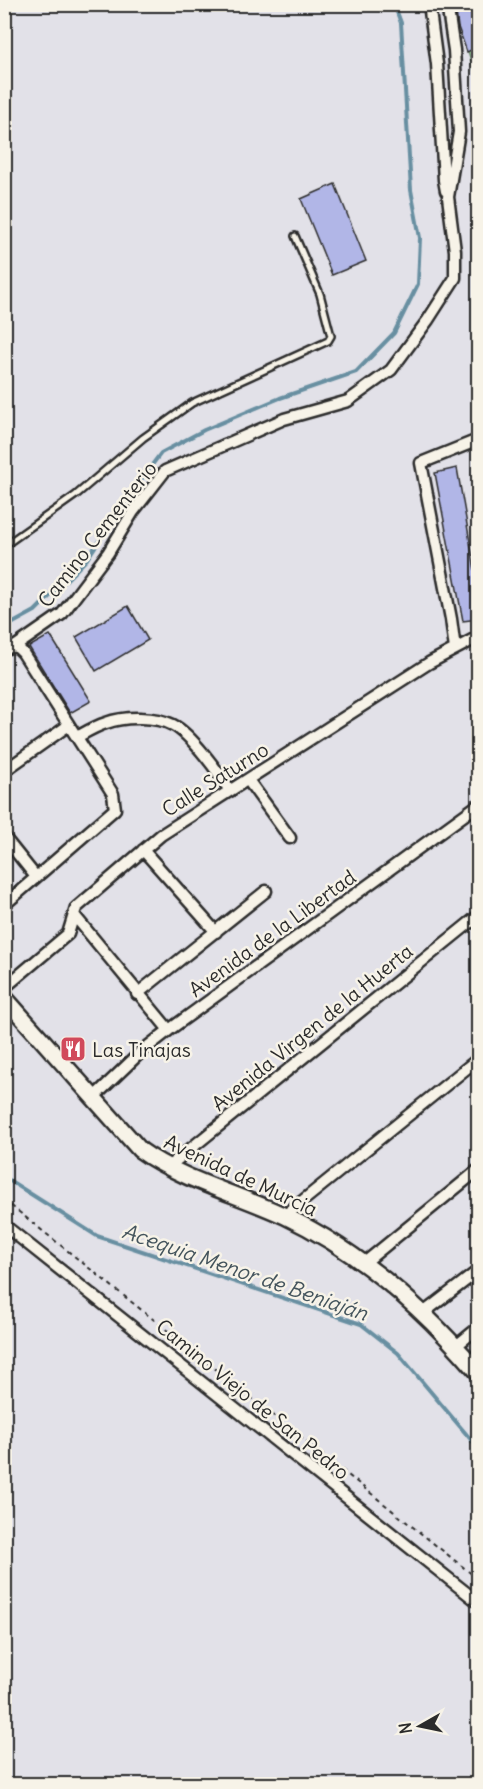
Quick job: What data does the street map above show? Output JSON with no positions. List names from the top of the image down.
{
  "streets": {
    "main road": ["Avenida de Murcia"],
    "street": [
      "Camino Cementerio",
      "Calle Saturno",
      "Avenida de la Libertad",
      "Avenida Virgen de la Huerta",
      "Camino Viejo de San Pedro"
    ]
  },
  "crossings": [
    ["Avenida de la Libertad", "Avenida de Murcia"],
    ["Avenida Virgen de la Huerta", "Avenida de Murcia"]
  ],
  "water": ["Acequia Menor de Beniaján"],
  "places": {
    "restaurant": ["Las Tinajas"]
  },
  "north": "left"
}
